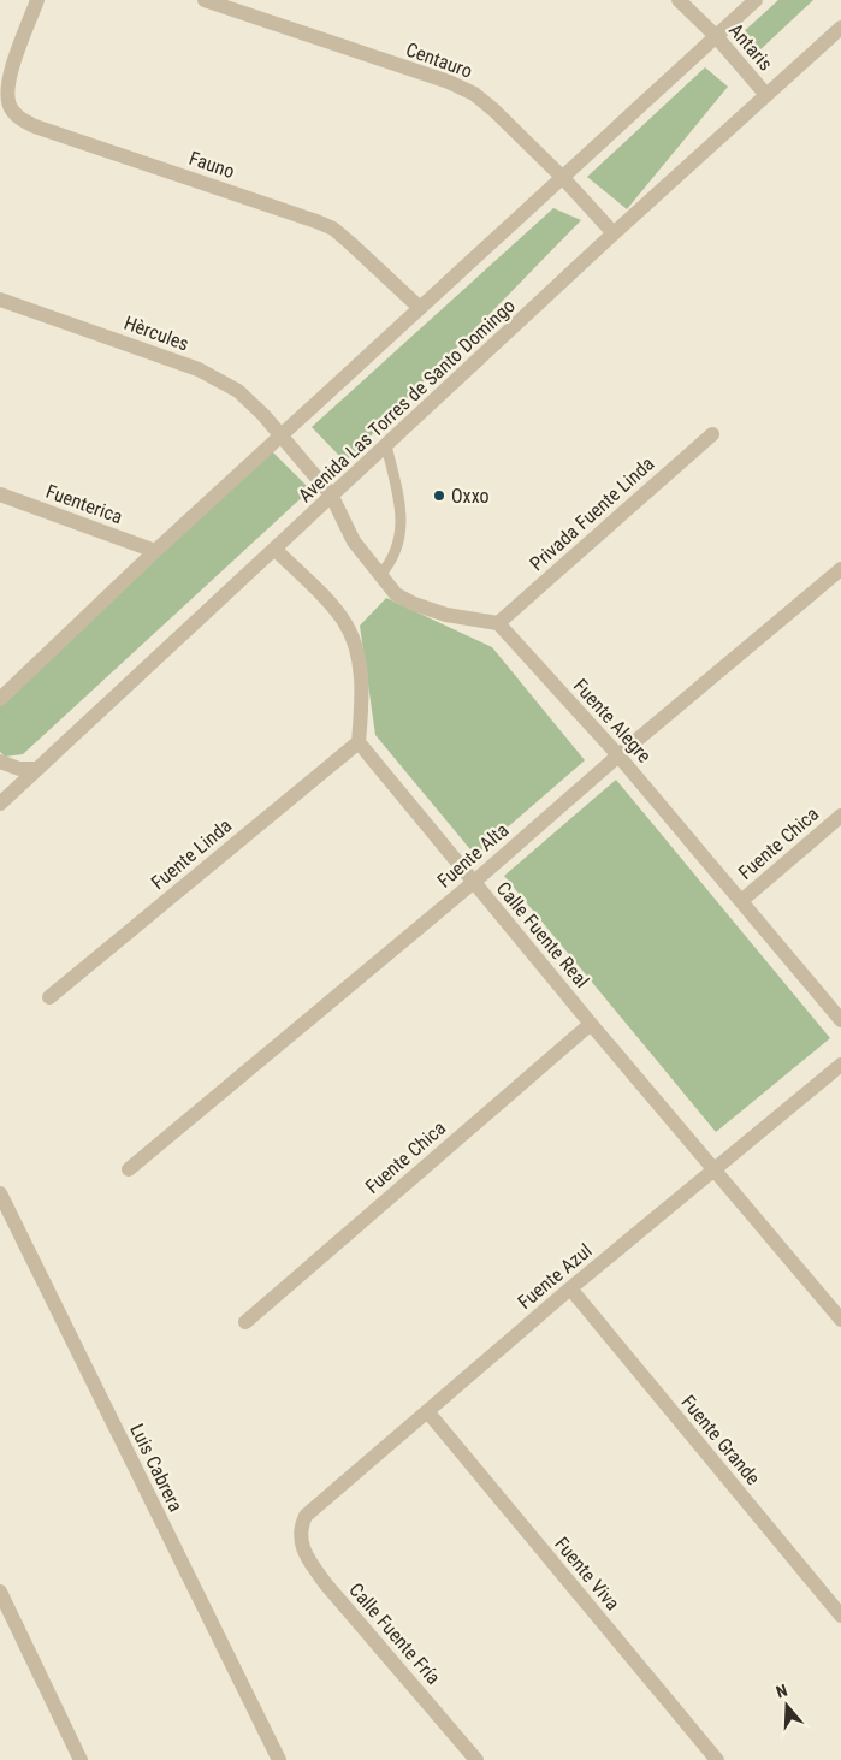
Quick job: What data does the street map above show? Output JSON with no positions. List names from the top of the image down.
{
  "streets": {
    "street": [
      "Antaris",
      "Centauro",
      "Fauno",
      "Hèrcules",
      "Avenida Las Torres de Santo Domingo",
      "Fuenterica",
      "Privada Fuente Linda",
      "Fuente Alegre",
      "Fuente Chica",
      "Fuente Linda",
      "Fuente Alta",
      "Calle Fuente Real",
      "Fuente Azul",
      "Fuente Grande",
      "Luis Cabrera",
      "Fuente Viva",
      "Calle Fuente Fría"
    ]
  },
  "crossings": [
    ["Antaris", "Avenida Las Torres de Santo Domingo"],
    ["Centauro", "Avenida Las Torres de Santo Domingo"],
    ["Hèrcules", "Avenida Las Torres de Santo Domingo"],
    ["Privada Fuente Linda", "Fuente Alegre"],
    ["Fuente Alegre", "Fuente Chica"],
    ["Fuente Alegre", "Fuente Alta"],
    ["Fuente Chica", "Calle Fuente Real"],
    ["Fuente Linda", "Calle Fuente Real"],
    ["Fuente Alta", "Calle Fuente Real"],
    ["Calle Fuente Real", "Fuente Azul"],
    ["Fuente Azul", "Fuente Grande"],
    ["Fuente Azul", "Fuente Viva"],
    ["Fuente Azul", "Calle Fuente Fría"]
  ],
  "places": ["Oxxo"],
  "north": "top"
}
